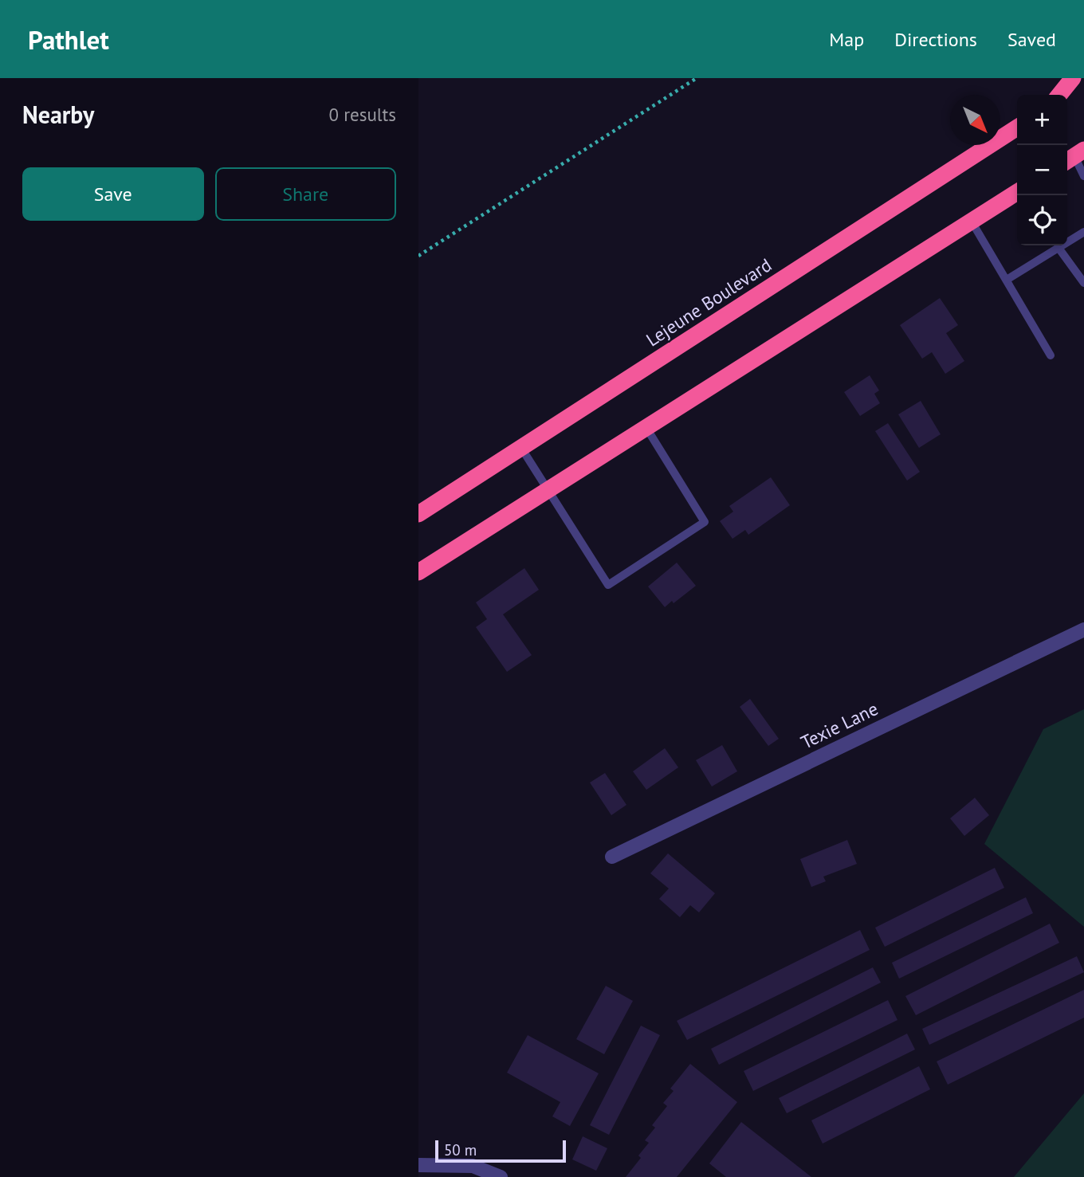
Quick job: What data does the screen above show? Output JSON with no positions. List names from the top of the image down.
{
  "streets": {
    "highway": ["Lejeune Boulevard"],
    "street": ["Texie Lane"]
  },
  "scale_bar": "50 m",
  "north": "bottom right",
  "page": {
    "header": "Pathlet",
    "nav": ["Map", "Directions", "Saved"],
    "heading": ["Nearby", "0 results"],
    "map_buttons": ["+", "−"],
    "buttons": ["Save", "Share"],
    "scale": "50 m"
  }
}
